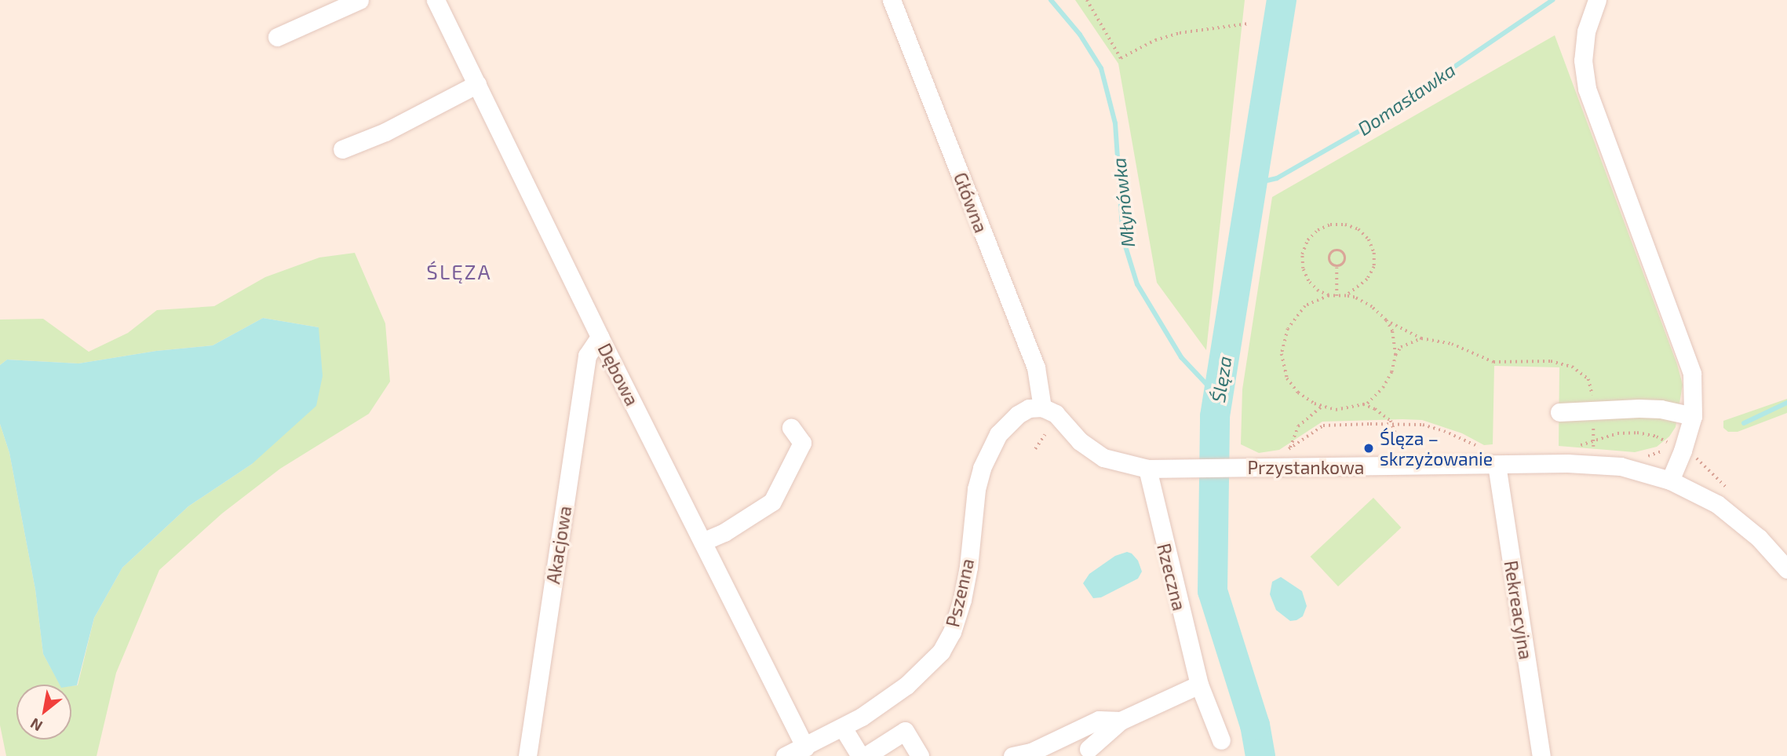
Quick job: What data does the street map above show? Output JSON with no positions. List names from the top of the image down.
{
  "streets": {
    "street": [
      "Główna",
      "Dębowa",
      "Przystankowa",
      "Akacjowa",
      "Rzeczna",
      "Pszenna",
      "Rekreacyjna"
    ]
  },
  "crossings": [
    ["Główna", "Przystankowa"],
    ["Główna", "Pszenna"],
    ["Dębowa", "Akacjowa"],
    ["Dębowa", "Pszenna"],
    ["Przystankowa", "Rzeczna"],
    ["Przystankowa", "Pszenna"],
    ["Przystankowa", "Rekreacyjna"]
  ],
  "districts": ["ŚLĘZA"],
  "water": ["Domasławka", "Młynówka", "Ślęza"],
  "places": ["Ślęza – skrzyżowanie"],
  "north": "bottom left"
}
